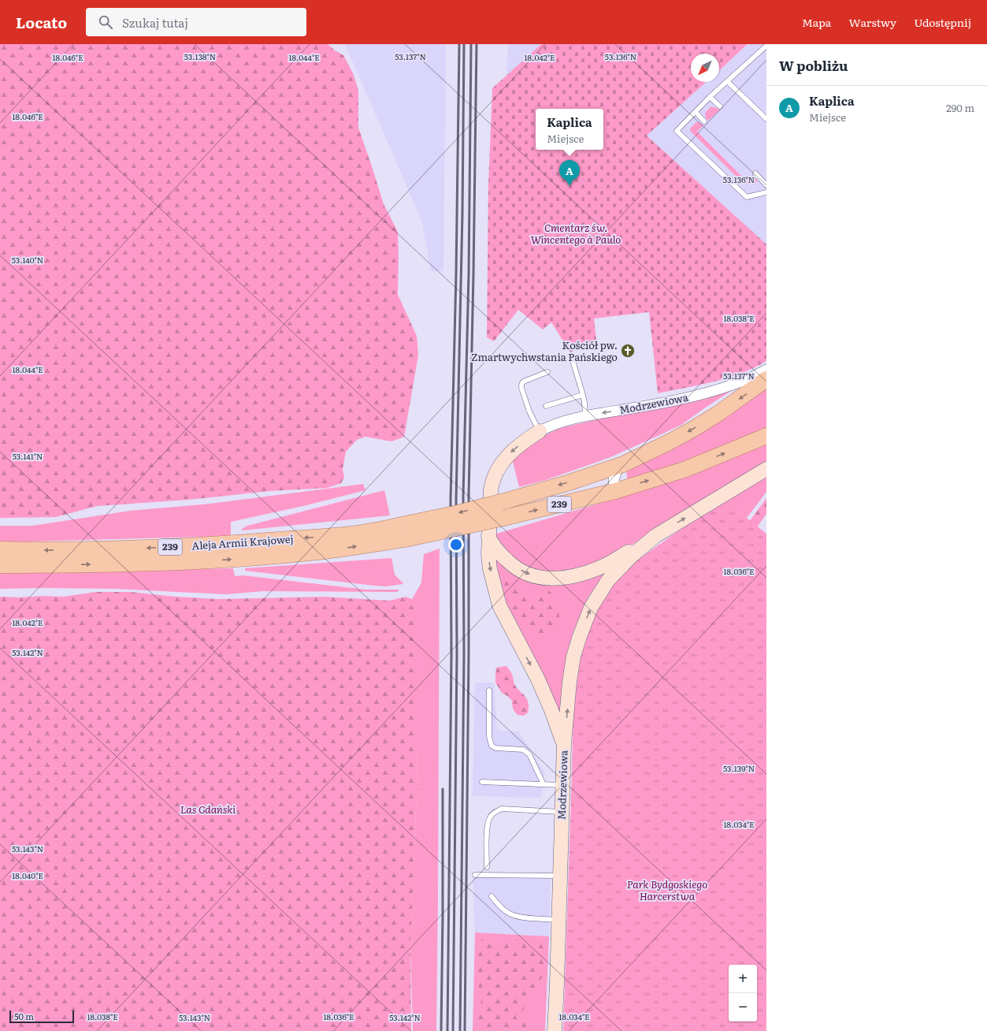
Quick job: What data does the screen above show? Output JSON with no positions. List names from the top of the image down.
{
  "streets": {
    "main road": ["239", "Aleja Armii Krajowej"],
    "street": ["Modrzewiowa"]
  },
  "crossings": [
    ["239", "Aleja Armii Krajowej"]
  ],
  "parks": ["Cmentarz św. Wincentego à Paulo", "Las Gdański", "Park Bydgoskiego Harcerstwa"],
  "places": {
    "church": ["Kościół pw. Zmartwychwstania Pańskiego"]
  },
  "scale_bar": "50 m",
  "north": "bottom left",
  "page": {
    "header": "Locato",
    "search": "Szukaj tutaj",
    "nav": ["Mapa", "Warstwy", "Udostępnij"],
    "heading": "W pobliżu",
    "list": [
      {
        "mark": "A",
        "name": "Kaplica",
        "note": "Miejsce",
        "value": "290 m"
      }
    ],
    "popup": ["Kaplica", "Miejsce"],
    "pins": "A",
    "map_buttons": ["+", "−"],
    "scale": "50 m"
  },
  "coordinates": [
    "53.136°N",
    "53.138°N",
    "53.137°N",
    "18.044°E",
    "18.046°E",
    "18.042°E",
    "53.140°N",
    "18.038°E",
    "53.141°N",
    "18.036°E",
    "53.142°N",
    "53.139°N",
    "18.034°E",
    "53.143°N",
    "18.040°E"
  ]
}
